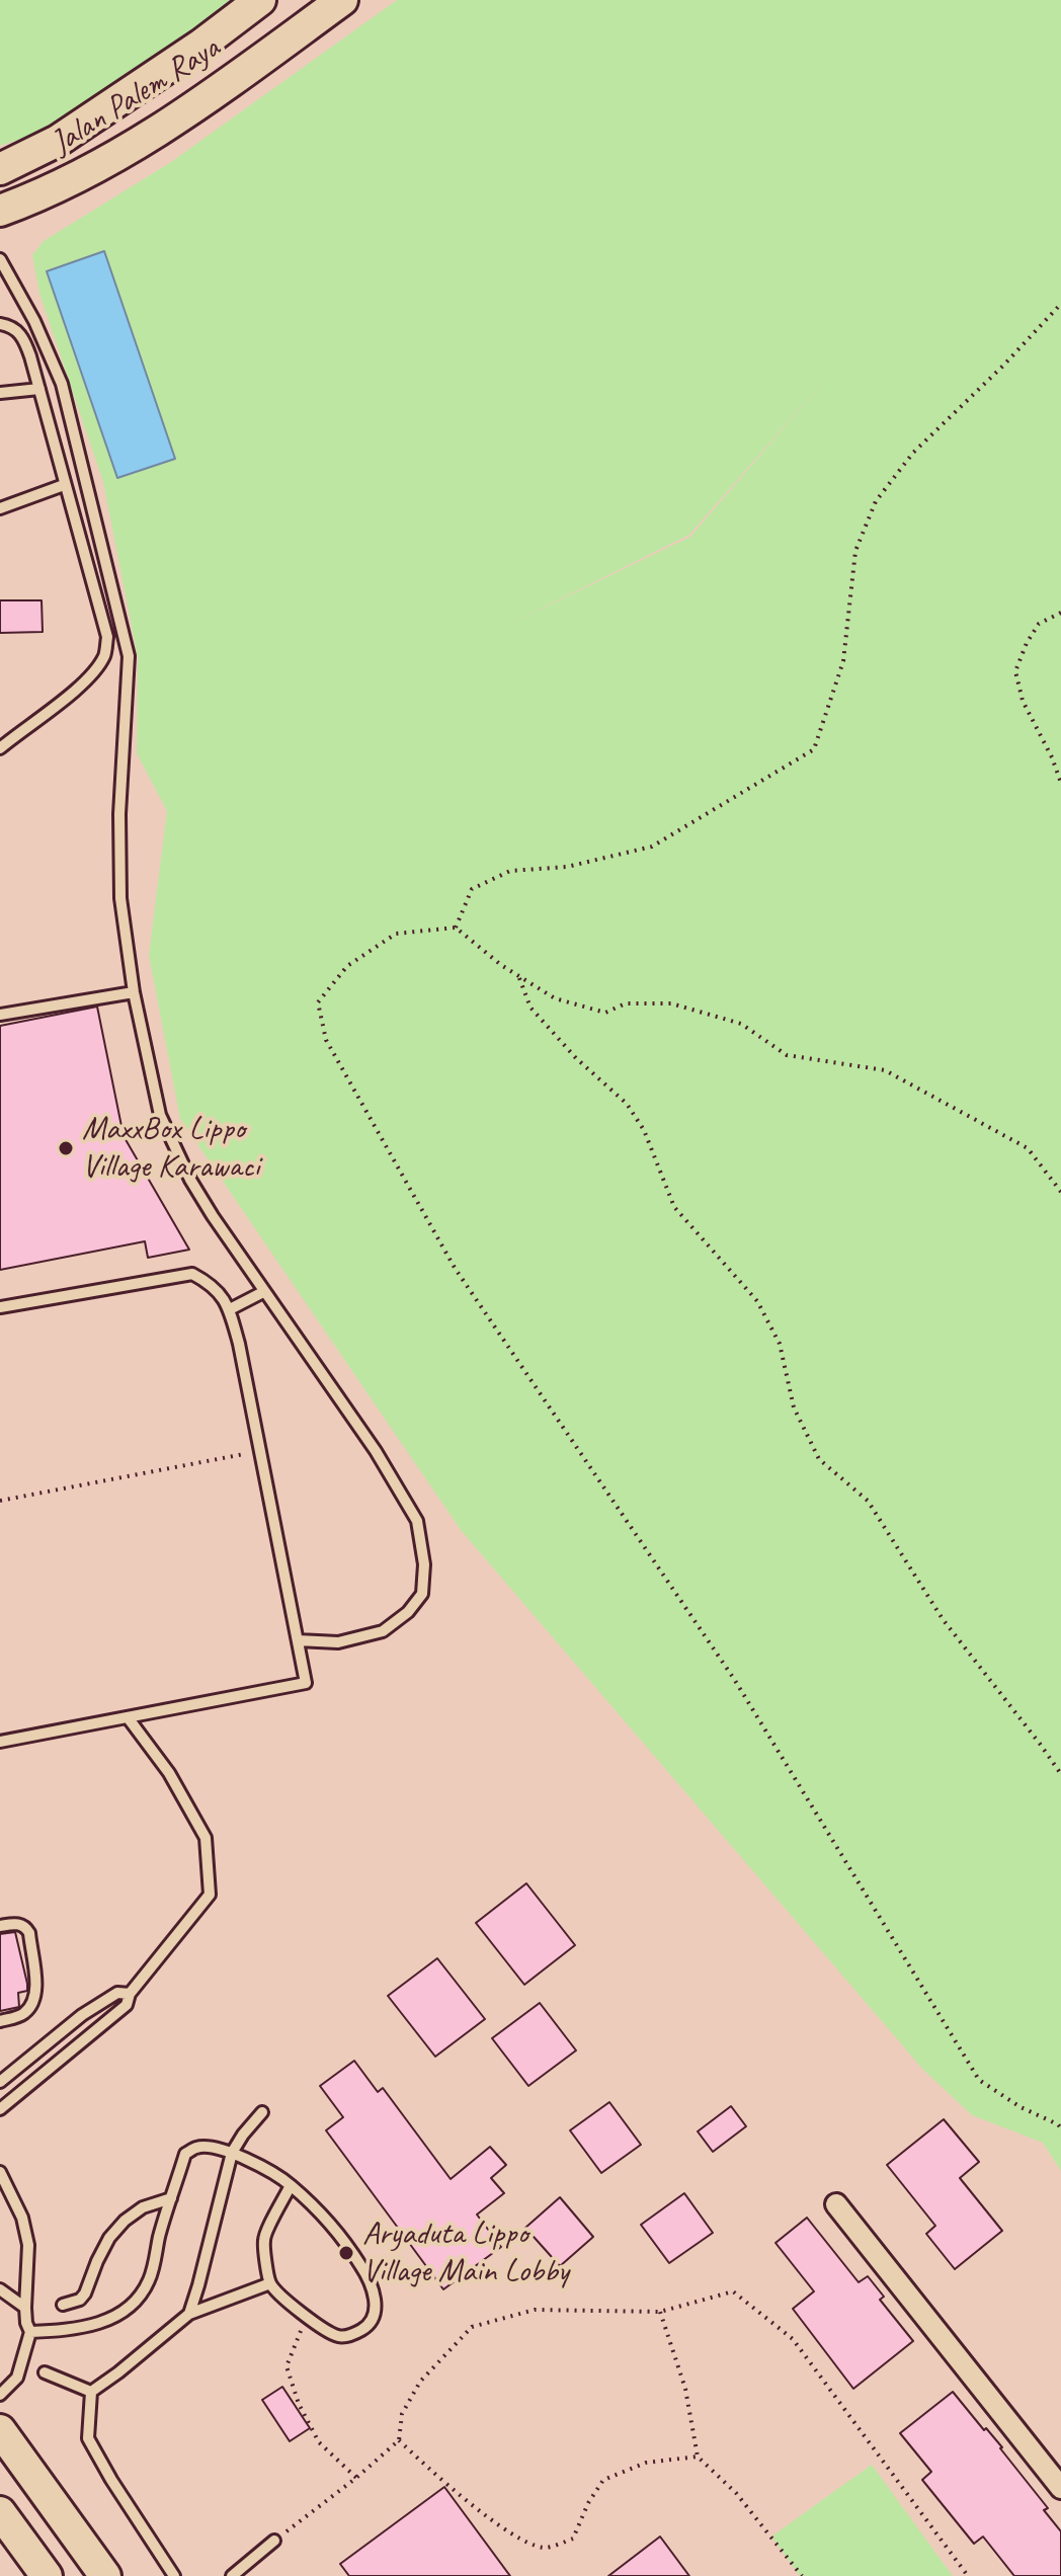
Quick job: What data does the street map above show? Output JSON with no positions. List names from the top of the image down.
{
  "streets": {
    "street": ["Jalan Palem Raya"]
  },
  "places": ["MaxxBox Lippo Village Karawaci", "Aryaduta Lippo Village Main Lobby"]
}
